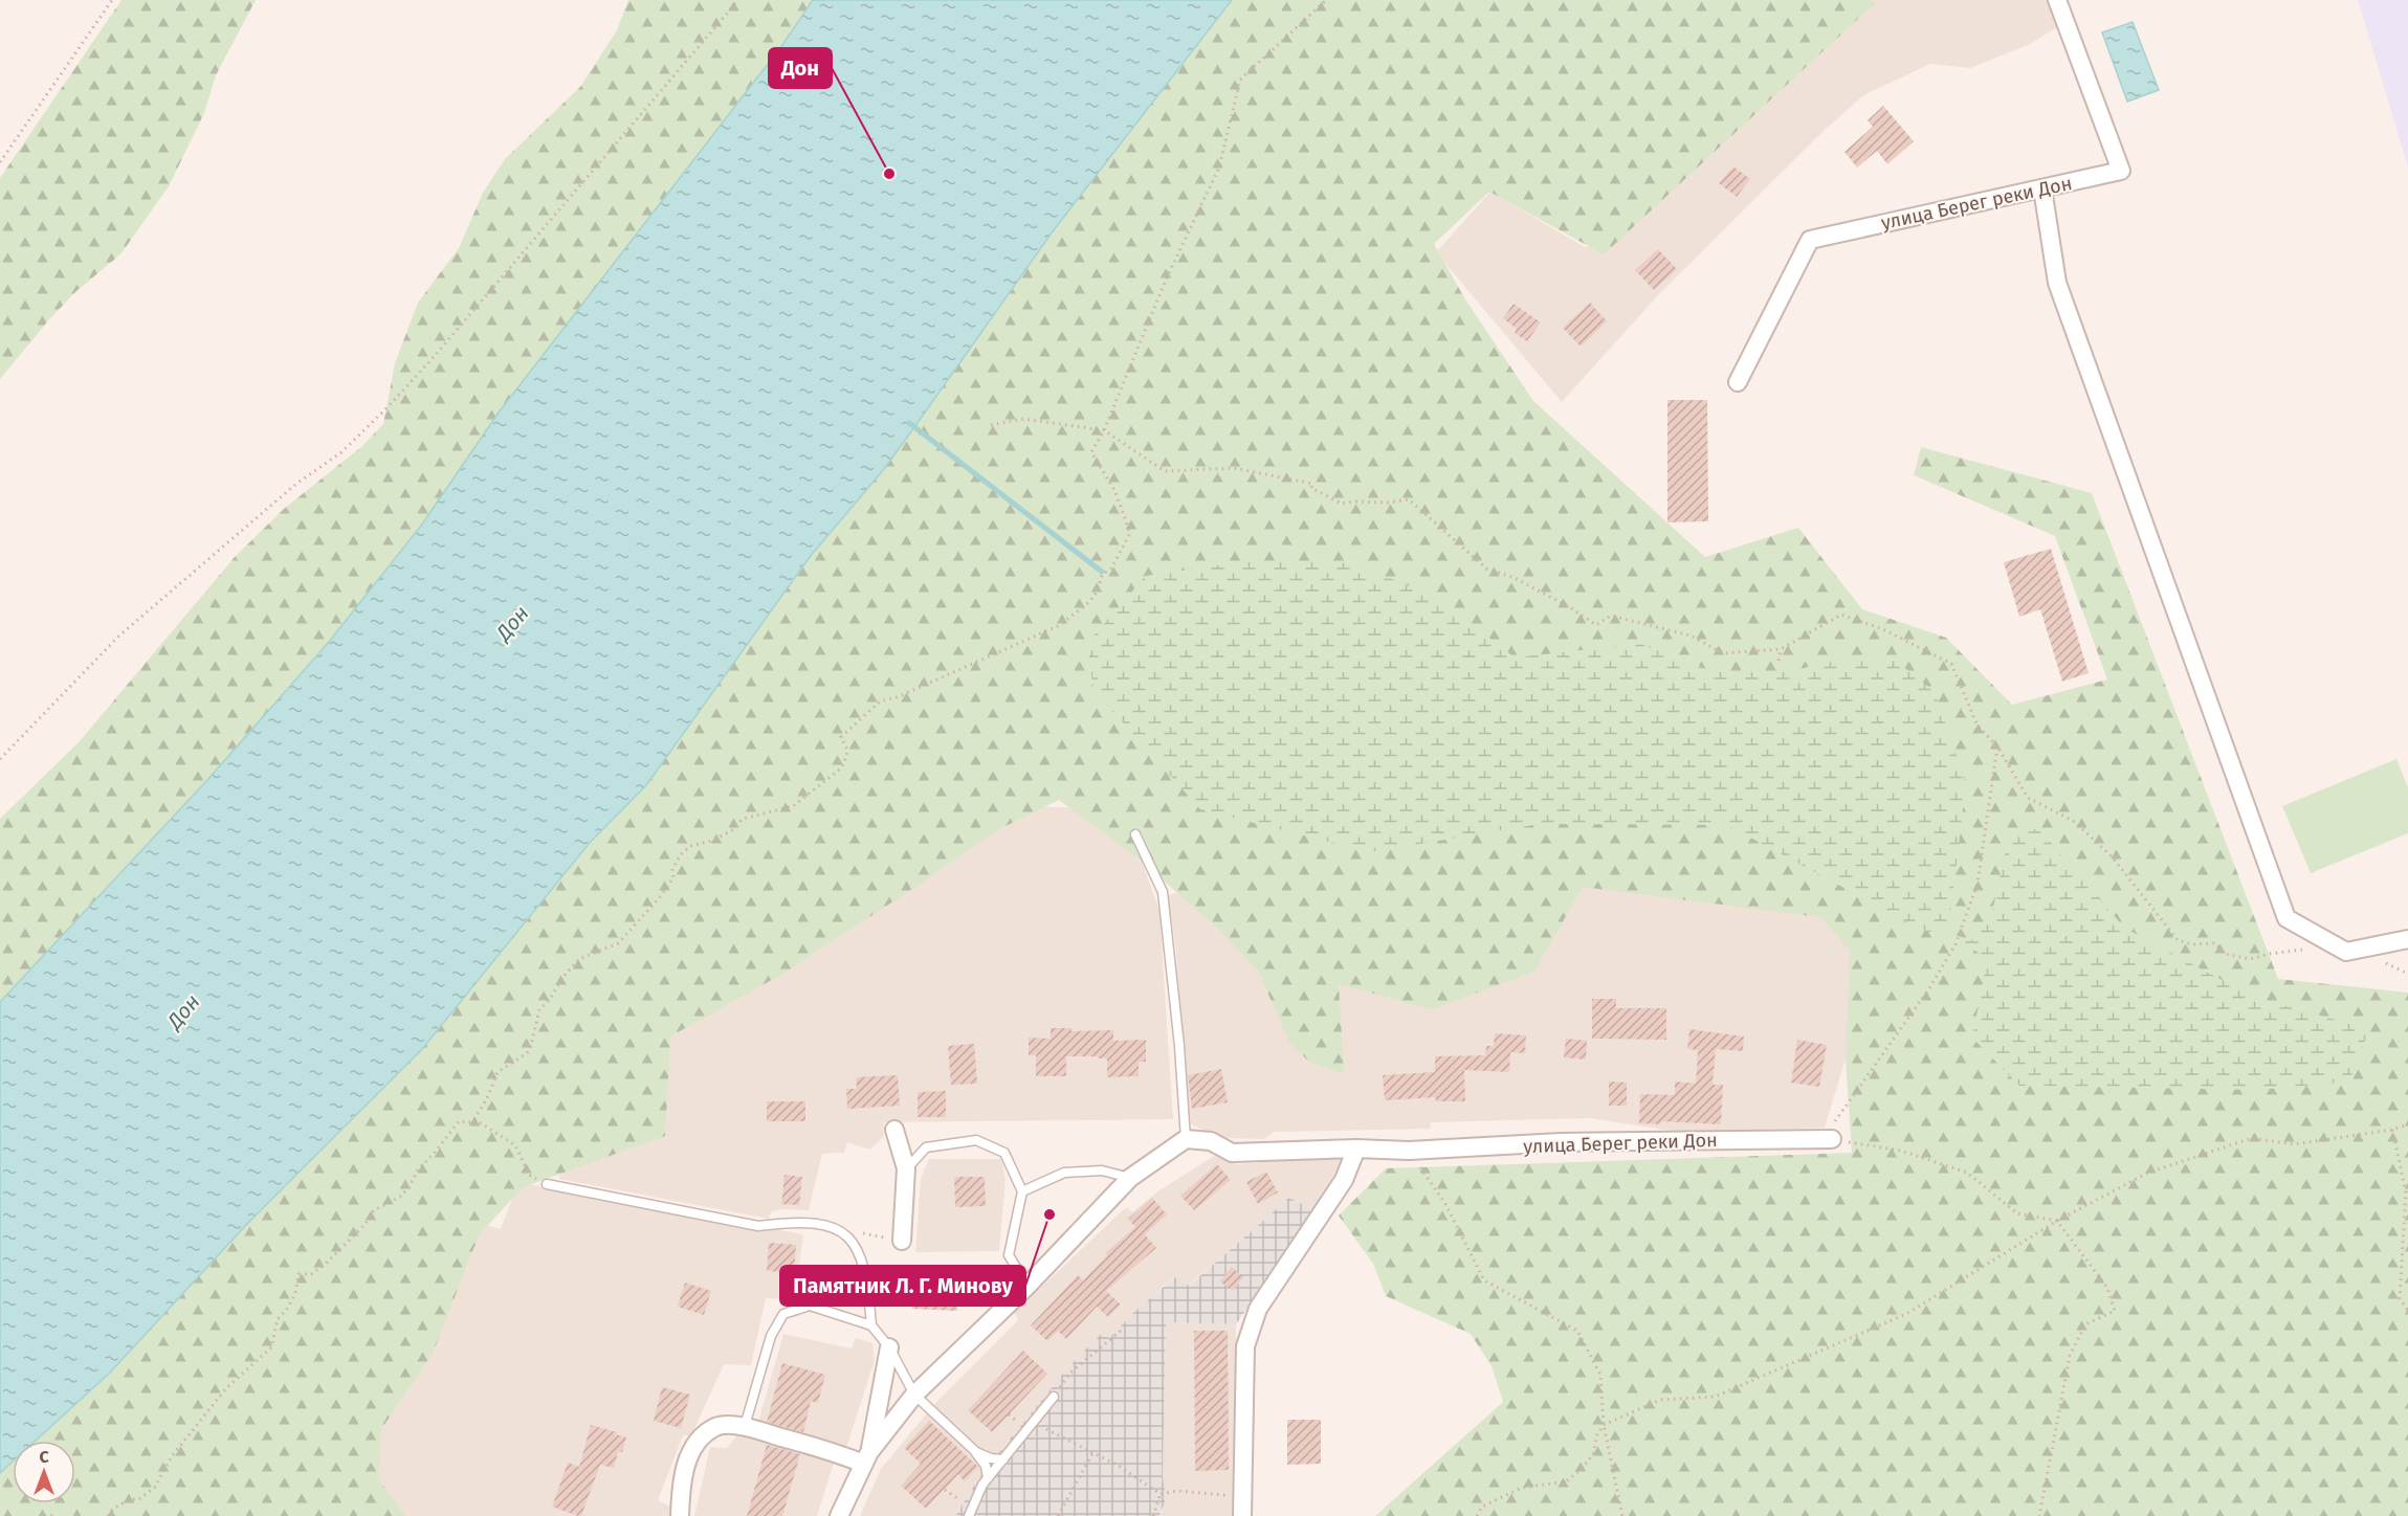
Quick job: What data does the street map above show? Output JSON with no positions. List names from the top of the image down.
{
  "streets": {
    "street": ["улица Берег реки Дон"]
  },
  "water": ["Дон"],
  "places": ["Дон", "Памятник Л. Г. Минову"],
  "north": "top"
}
